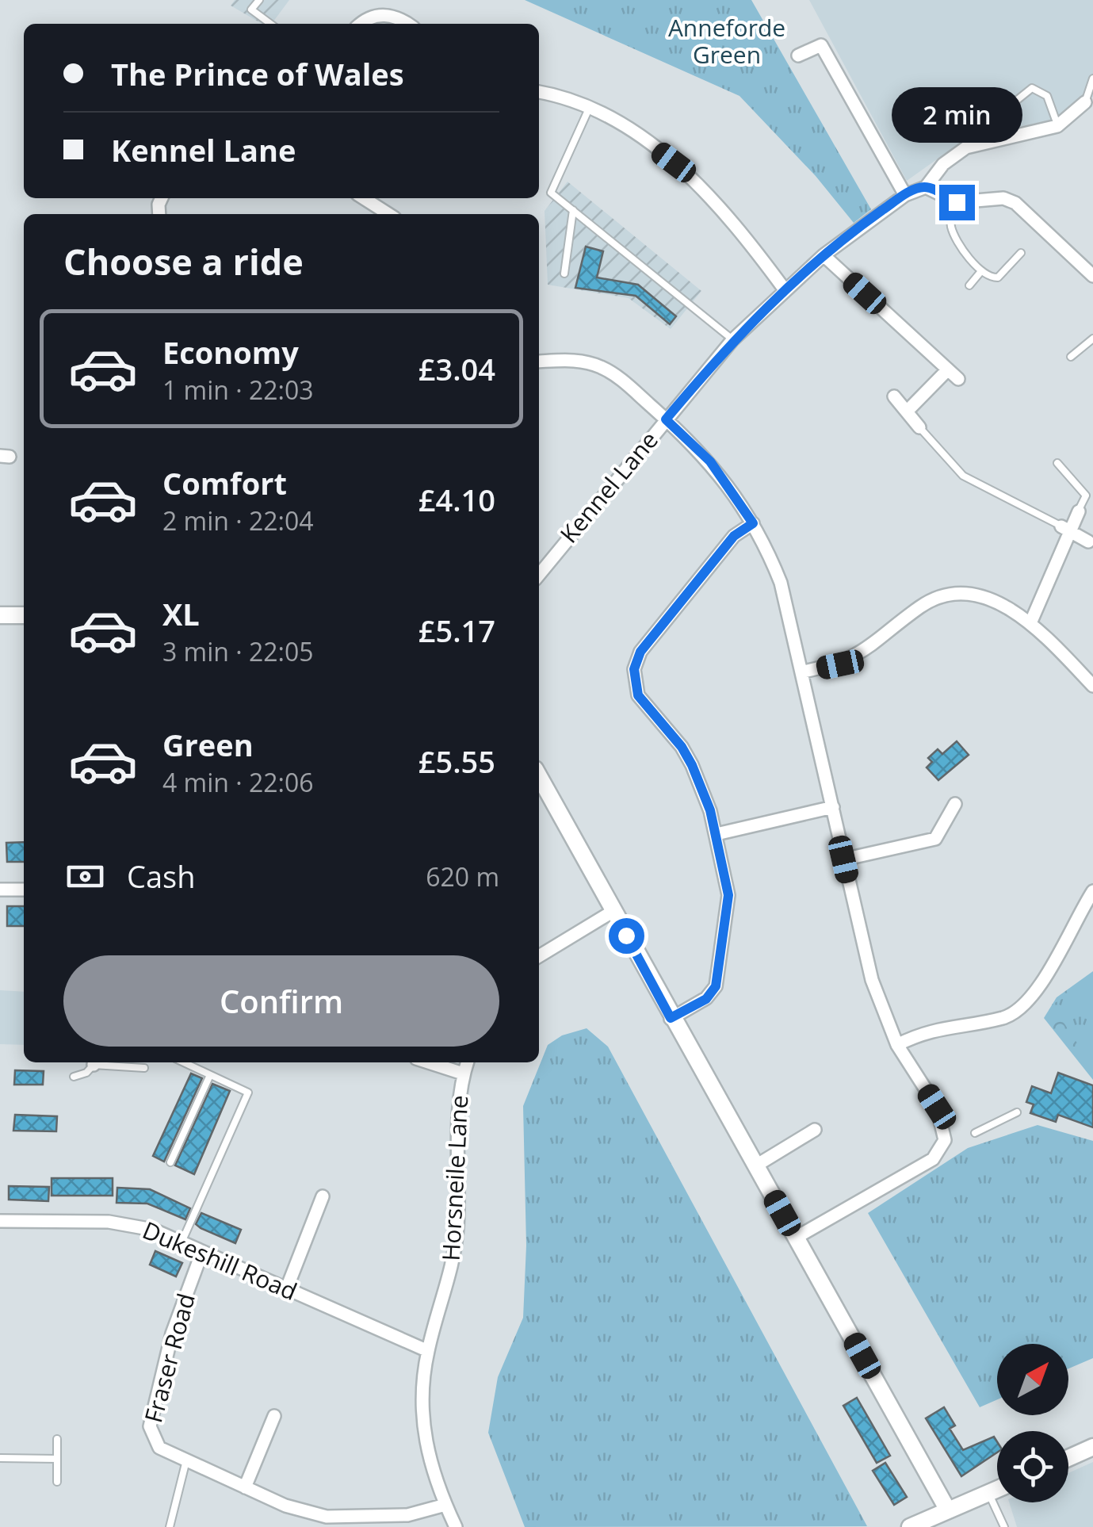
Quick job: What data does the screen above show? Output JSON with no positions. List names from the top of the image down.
{
  "streets": {
    "street": [
      "Kennel Lane",
      "Horsneile Lane",
      "Dukeshill Road",
      "Fraser Road"
    ]
  },
  "crossings": [
    ["Horsneile Lane", "Dukeshill Road"],
    ["Horsneile Lane", "Fraser Road"],
    ["Dukeshill Road", "Fraser Road"]
  ],
  "parks": ["Anneforde Green"],
  "north": "top right",
  "page": {
    "banner": ["The Prince of Wales", "Kennel Lane"],
    "bubble": "2 min",
    "heading": "Choose a ride",
    "list": [
      {
        "name": "Economy",
        "note": "1 min · 22:03",
        "value": "£3.04"
      },
      {
        "name": "Comfort",
        "note": "2 min · 22:04",
        "value": "£4.10"
      },
      {
        "name": "XL",
        "note": "3 min · 22:05",
        "value": "£5.17"
      },
      {
        "name": "Green",
        "note": "4 min · 22:06",
        "value": "£5.55"
      }
    ],
    "pay": ["Cash", "620 m"],
    "buttons": "Confirm"
  }
}
